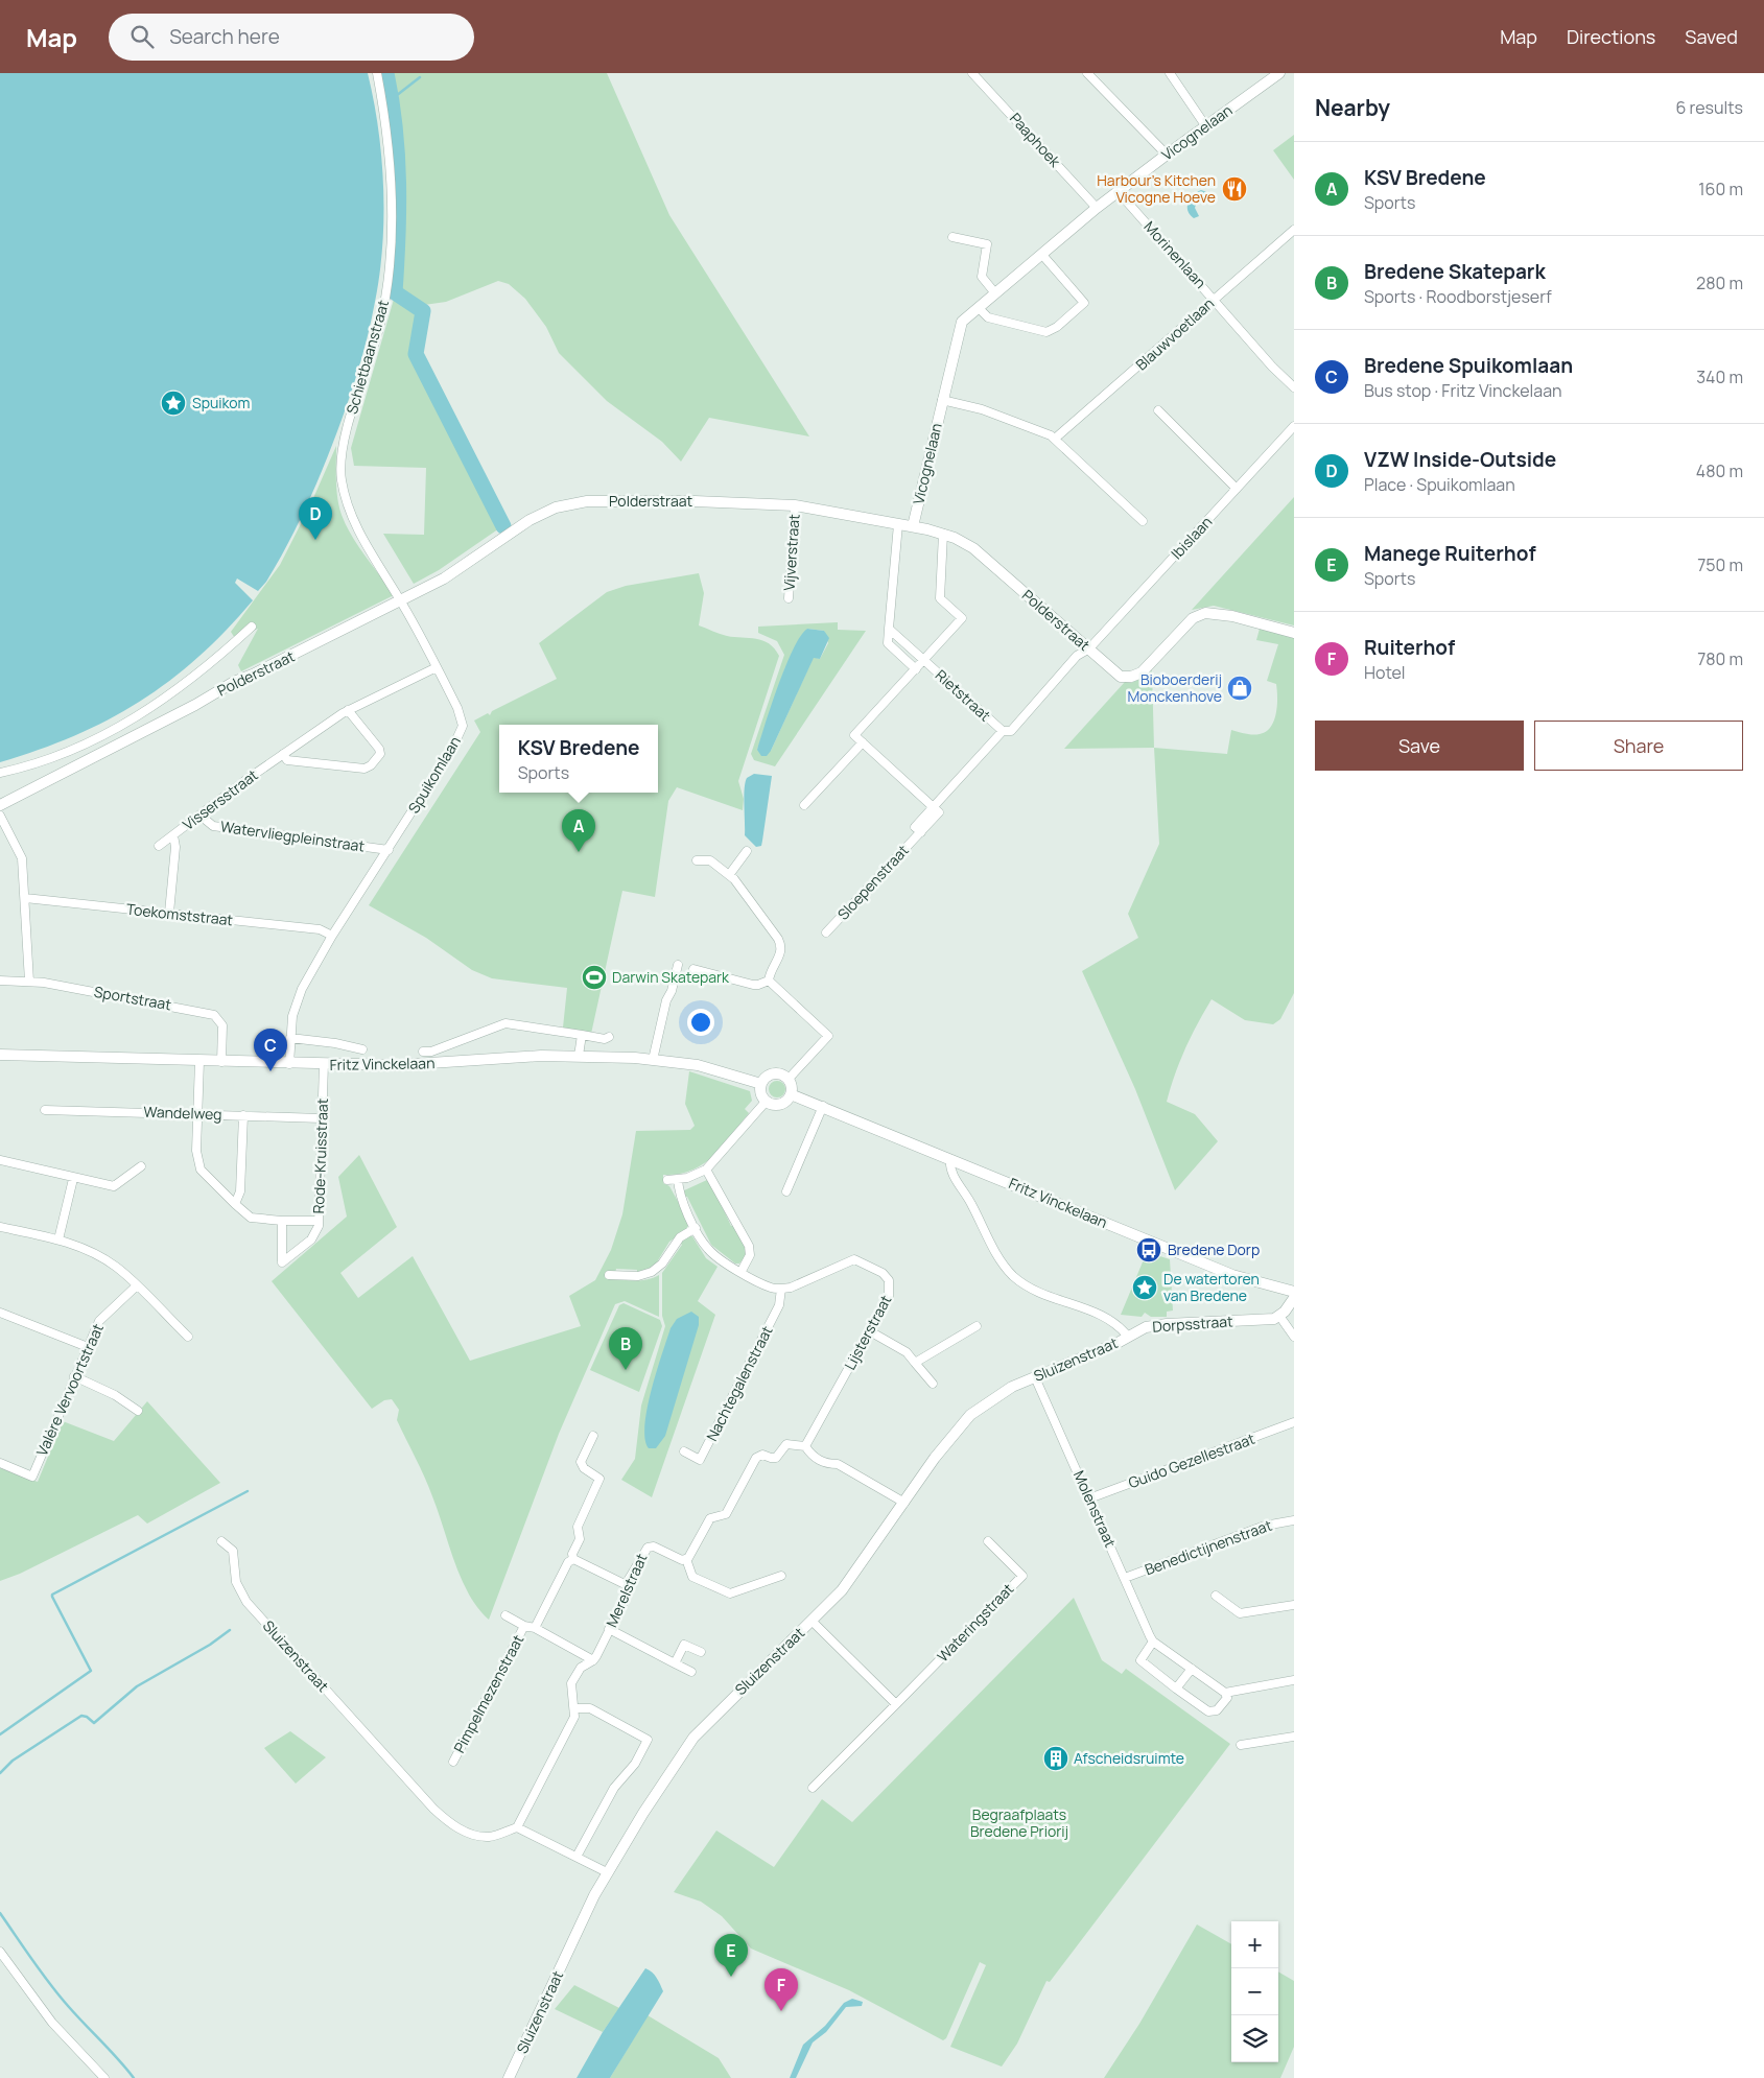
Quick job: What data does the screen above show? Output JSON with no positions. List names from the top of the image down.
{
  "streets": {
    "street": [
      "Vicognelaan",
      "Paaphoek",
      "Morinenlaan",
      "Blauwvoetlaan",
      "Schietbaanstraat",
      "Polderstraat",
      "Ibislaan",
      "Vijverstraat",
      "Rietstraat",
      "Spuikomlaan",
      "Vissersstraat",
      "Watervliegpleinstraat",
      "Sloepenstraat",
      "Toekomststraat",
      "Sportstraat",
      "Fritz Vinckelaan",
      "Wandelweg",
      "Rode-Kruisstraat",
      "Dorpsstraat",
      "Lijsterstraat",
      "Sluizenstraat",
      "Nachtegalenstraat",
      "Valère Vervoortstraat",
      "Guido Gezellestraat",
      "Molenstraat",
      "Benedictijnenstraat",
      "Merelstraat",
      "Wateringstraat",
      "Pimpelmezenstraat"
    ]
  },
  "crossings": [
    ["Vicognelaan", "Paaphoek"],
    ["Vicognelaan", "Morinenlaan"],
    ["Vicognelaan", "Polderstraat"],
    ["Morinenlaan", "Blauwvoetlaan"],
    ["Schietbaanstraat", "Spuikomlaan"],
    ["Polderstraat", "Ibislaan"],
    ["Polderstraat", "Vijverstraat"],
    ["Polderstraat", "Rietstraat"],
    ["Polderstraat", "Spuikomlaan"],
    ["Polderstraat", "Sloepenstraat"],
    ["Ibislaan", "Sloepenstraat"],
    ["Rietstraat", "Sloepenstraat"],
    ["Spuikomlaan", "Vissersstraat"],
    ["Spuikomlaan", "Watervliegpleinstraat"],
    ["Spuikomlaan", "Toekomststraat"],
    ["Spuikomlaan", "Fritz Vinckelaan"],
    ["Vissersstraat", "Watervliegpleinstraat"],
    ["Sportstraat", "Fritz Vinckelaan"],
    ["Fritz Vinckelaan", "Rode-Kruisstraat"],
    ["Wandelweg", "Rode-Kruisstraat"],
    ["Dorpsstraat", "Sluizenstraat"],
    ["Lijsterstraat", "Nachtegalenstraat"],
    ["Sluizenstraat", "Molenstraat"],
    ["Sluizenstraat", "Merelstraat"],
    ["Guido Gezellestraat", "Molenstraat"],
    ["Molenstraat", "Benedictijnenstraat"]
  ],
  "parks": ["Begraafplaats Bredene Priorij"],
  "places": {
    "restaurant": ["Harbour's Kitchen Vicogne Hoeve"],
    "place": ["Spuikom", "De watertoren van Bredene"],
    "shop": ["Bioboerderij Monckenhove"],
    "sports": ["Darwin Skatepark"],
    "bus stop": ["Bredene Dorp"],
    "building": ["Afscheidsruimte"]
  },
  "page": {
    "header": "Map",
    "search": "Search here",
    "nav": ["Map", "Directions", "Saved"],
    "heading": ["Nearby", "6 results"],
    "list": [
      {
        "mark": "A",
        "name": "KSV Bredene",
        "note": "Sports",
        "value": "160 m"
      },
      {
        "mark": "B",
        "name": "Bredene Skatepark",
        "note": "Sports · Roodborstjeserf",
        "value": "280 m"
      },
      {
        "mark": "C",
        "name": "Bredene Spuikomlaan",
        "note": "Bus stop · Fritz Vinckelaan",
        "value": "340 m"
      },
      {
        "mark": "D",
        "name": "VZW Inside-Outside",
        "note": "Place · Spuikomlaan",
        "value": "480 m"
      },
      {
        "mark": "E",
        "name": "Manege Ruiterhof",
        "note": "Sports",
        "value": "750 m"
      },
      {
        "mark": "F",
        "name": "Ruiterhof",
        "note": "Hotel",
        "value": "780 m"
      }
    ],
    "pins": [
      "D",
      "A",
      "C",
      "B",
      "E",
      "F"
    ],
    "buttons": ["Save", "Share"],
    "popup": ["KSV Bredene", "Sports"],
    "map_buttons": ["+", "−"]
  }
}
